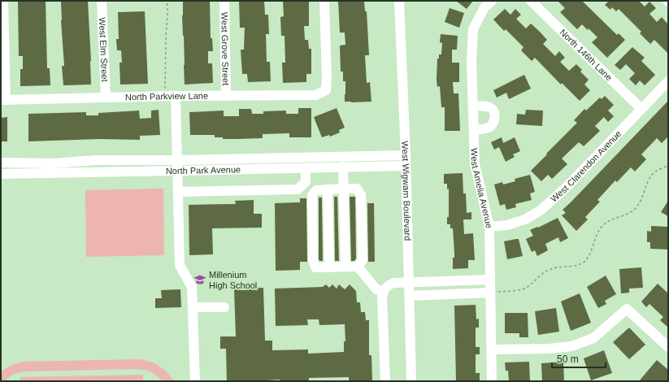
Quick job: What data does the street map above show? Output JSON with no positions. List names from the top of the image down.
{
  "streets": {
    "street": [
      "West Grove Street",
      "West Elm Street",
      "North 146th Lane",
      "North Parkview Lane",
      "West Clarendon Avenue",
      "North Park Avenue",
      "West Amelia Avenue",
      "West Wigwam Boulevard"
    ]
  },
  "crossings": [
    ["West Grove Street", "North Parkview Lane"],
    ["West Elm Street", "North Parkview Lane"],
    ["North 146th Lane", "West Clarendon Avenue"],
    ["West Clarendon Avenue", "West Amelia Avenue"],
    ["North Park Avenue", "West Wigwam Boulevard"]
  ],
  "places": {
    "school or university": ["Millenium High School"]
  },
  "scale_bar": "50 m"
}
